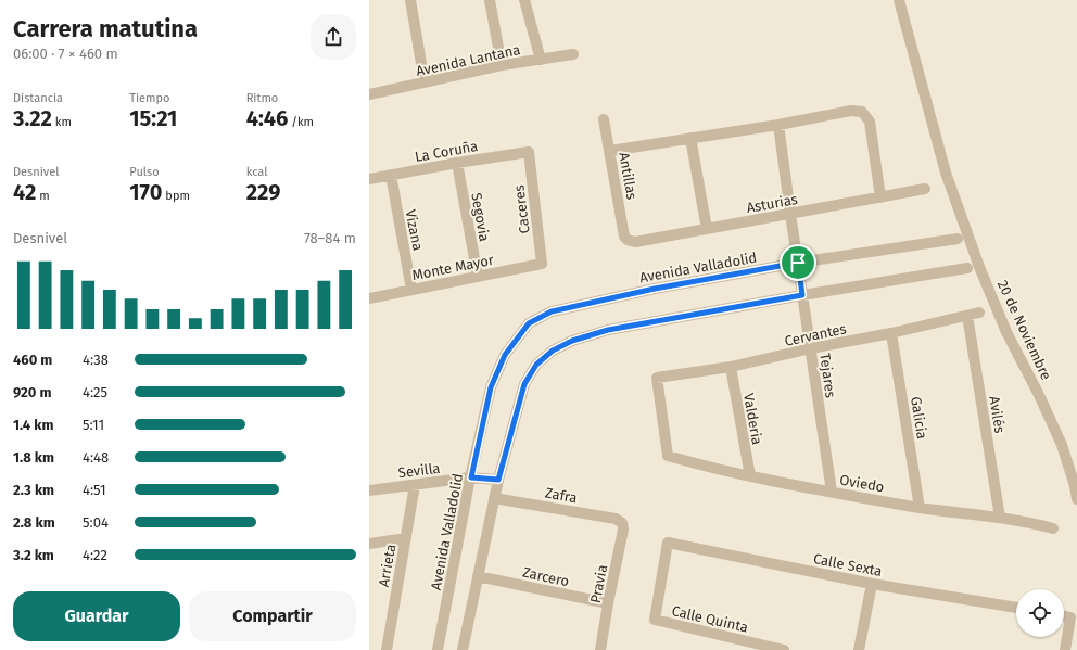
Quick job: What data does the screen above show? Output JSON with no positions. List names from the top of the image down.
{
  "streets": {
    "street": [
      "Avenida Lantana",
      "La Coruña",
      "Antillas",
      "Asturias",
      "Caceres",
      "Segovia",
      "Vizana",
      "Monte Mayor",
      "Avenida Valladolid",
      "20 de Noviembre",
      "Cervantes",
      "Tejares",
      "Avilés",
      "Galicia",
      "Valderia",
      "Sevilla",
      "Oviedo",
      "Zafra",
      "Calle Sexta",
      "Arrieta",
      "Zarcero",
      "Pravia",
      "Calle Quinta"
    ]
  },
  "crossings": [
    ["La Coruña", "Caceres"],
    ["La Coruña", "Segovia"],
    ["La Coruña", "Vizana"],
    ["Antillas", "Asturias"],
    ["Asturias", "Tejares"],
    ["Caceres", "Monte Mayor"],
    ["Segovia", "Monte Mayor"],
    ["Vizana", "Monte Mayor"],
    ["Avenida Valladolid", "Tejares"],
    ["Avenida Valladolid", "Sevilla"],
    ["Cervantes", "Tejares"],
    ["Cervantes", "Avilés"],
    ["Cervantes", "Galicia"],
    ["Cervantes", "Valderia"],
    ["Cervantes", "Oviedo"],
    ["Tejares", "Oviedo"],
    ["Avilés", "Oviedo"],
    ["Galicia", "Oviedo"],
    ["Valderia", "Oviedo"],
    ["Sevilla", "Arrieta"],
    ["Zafra", "Pravia"],
    ["Calle Sexta", "Calle Quinta"],
    ["Zarcero", "Pravia"]
  ],
  "page": {
    "heading": ["Carrera matutina", "06:00 · 7 × 460 m"],
    "stats": [
      ["Distancia", "3.22 km"],
      ["Tiempo", "15:21"],
      ["Ritmo", "4:46 /km"],
      ["Desnivel", "42 m"],
      ["Pulso", "170 bpm"],
      ["kcal", "229"]
    ],
    "chart": ["Desnivel", "78–84 m"],
    "list": [
      {
        "name": "460 m",
        "note": "4:38"
      },
      {
        "name": "920 m",
        "note": "4:25"
      },
      {
        "name": "1.4 km",
        "note": "5:11"
      },
      {
        "name": "1.8 km",
        "note": "4:48"
      },
      {
        "name": "2.3 km",
        "note": "4:51"
      },
      {
        "name": "2.8 km",
        "note": "5:04"
      },
      {
        "name": "3.2 km",
        "note": "4:22"
      }
    ],
    "buttons": ["Guardar", "Compartir"]
  }
}
